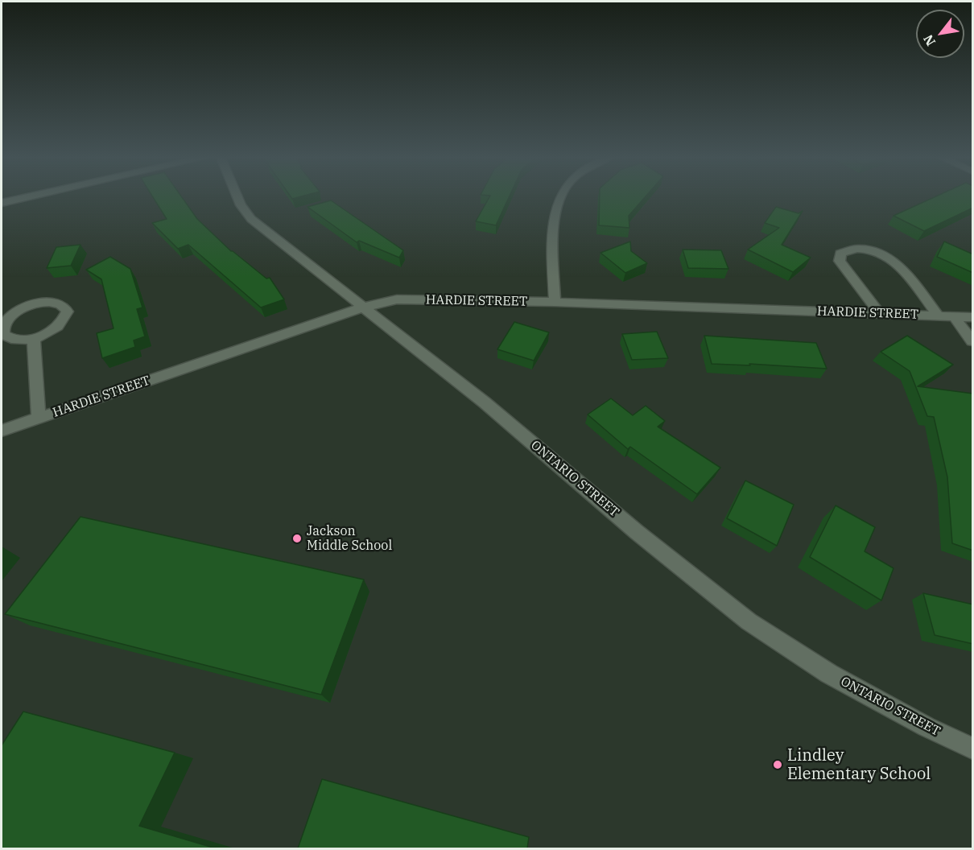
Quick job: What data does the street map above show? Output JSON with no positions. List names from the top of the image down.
{
  "streets": {
    "street": ["HARDIE STREET", "ONTARIO STREET"]
  },
  "crossings": [
    ["HARDIE STREET", "ONTARIO STREET"]
  ],
  "places": ["Jackson Middle School", "Lindley Elementary School"],
  "north": "bottom left"
}
